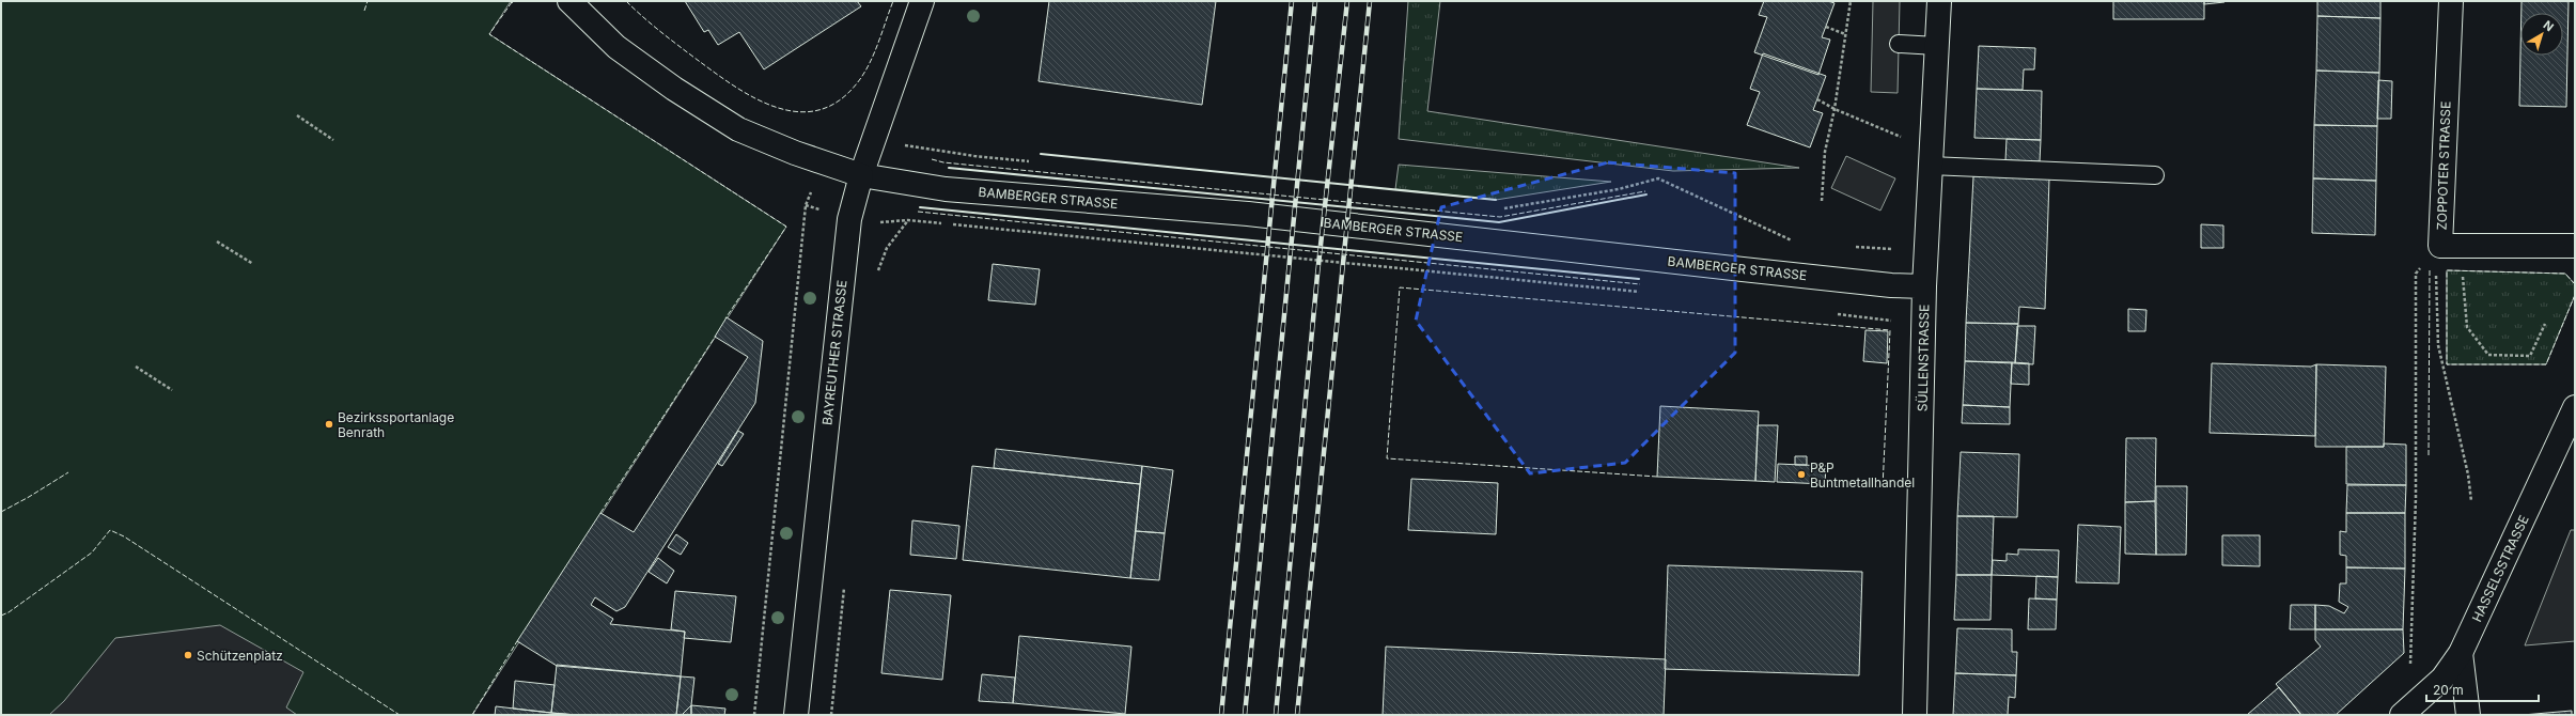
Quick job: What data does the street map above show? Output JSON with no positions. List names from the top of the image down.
{
  "streets": {
    "street": [
      "ZOPPOTER STRASSE",
      "BAMBERGER STRASSE",
      "BAYREUTHER STRASSE",
      "SÜLLENSTRASSE",
      "HASSELSSTRASSE"
    ]
  },
  "crossings": [
    ["BAMBERGER STRASSE", "BAYREUTHER STRASSE"],
    ["BAMBERGER STRASSE", "SÜLLENSTRASSE"]
  ],
  "places": ["Bezirkssportanlage Benrath", "P&P Buntmetallhandel", "Schützenplatz"],
  "scale_bar": "20 m",
  "north": "top right"
}
